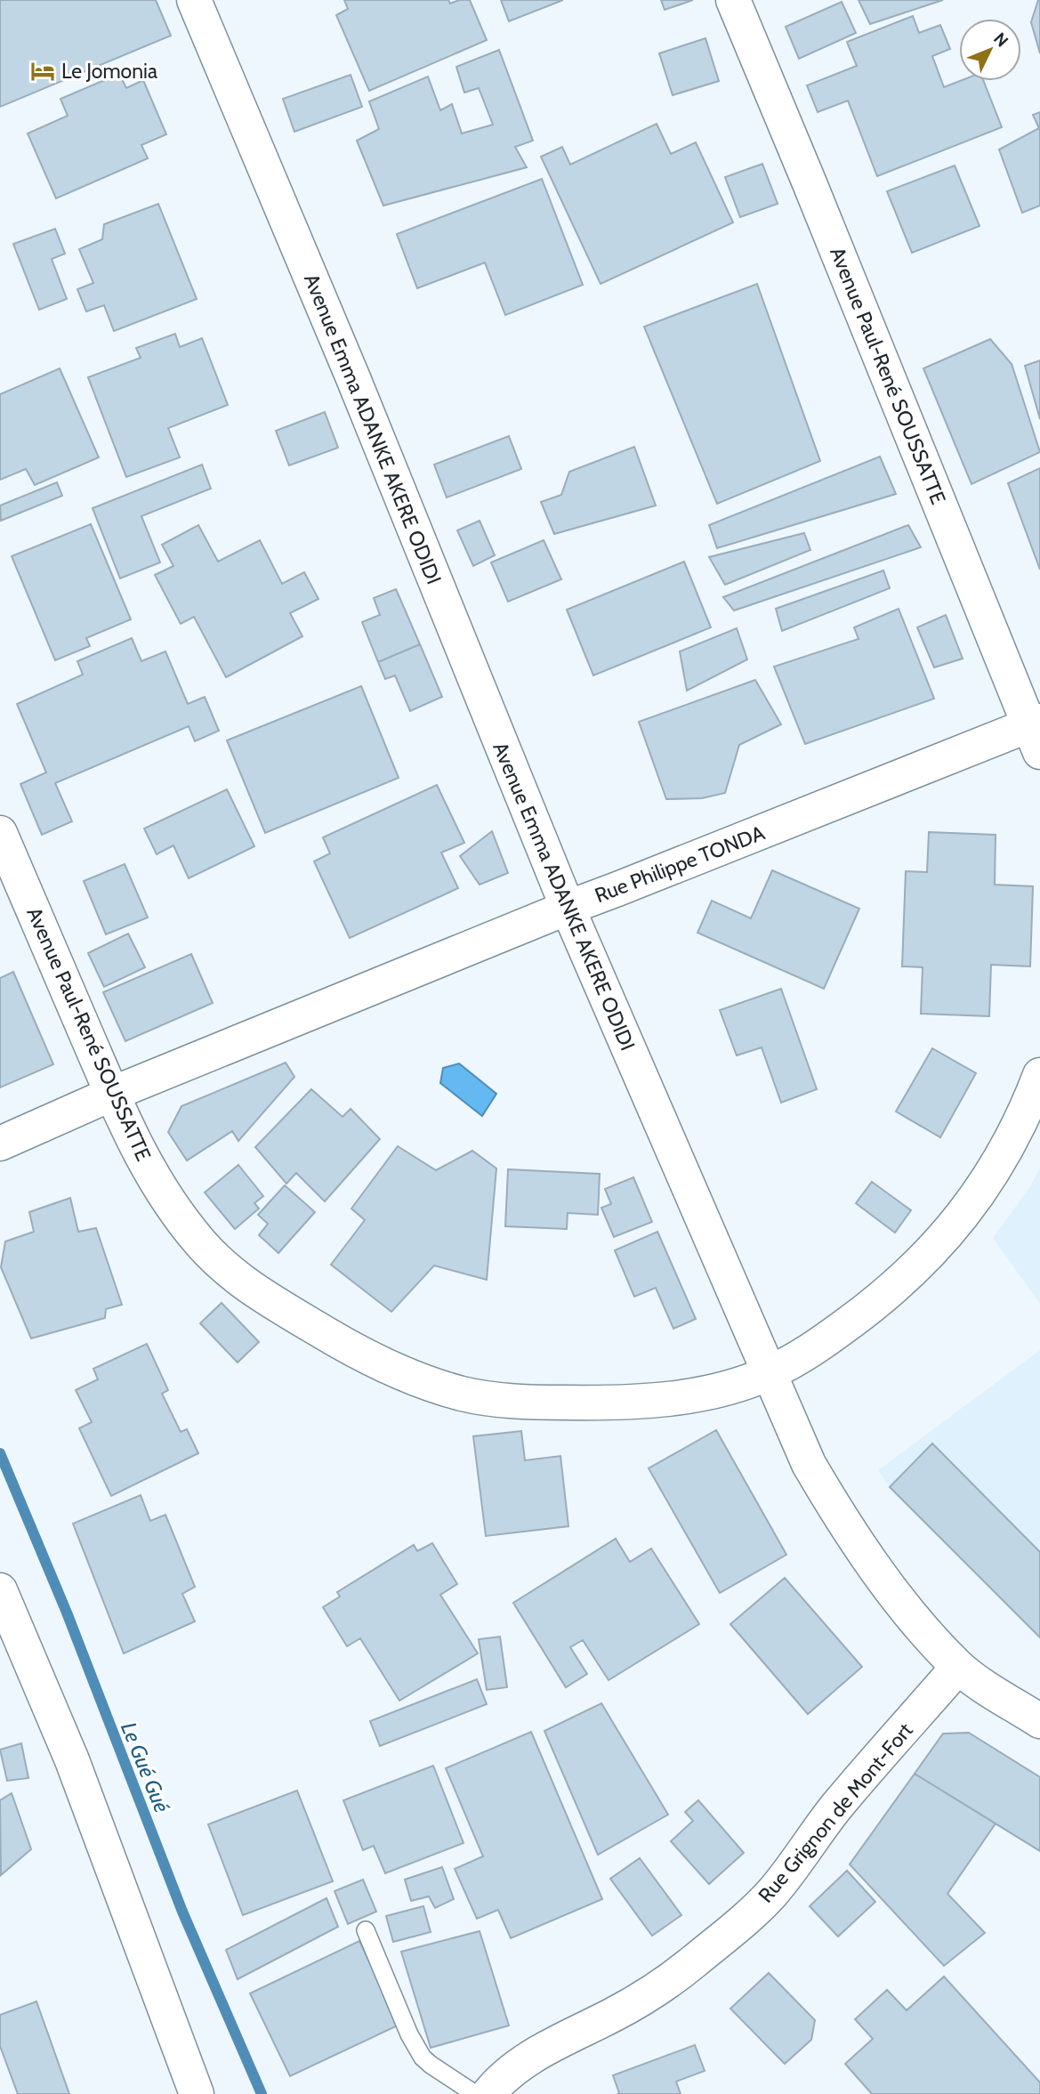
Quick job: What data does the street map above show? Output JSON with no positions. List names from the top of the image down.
{
  "streets": {
    "street": [
      "Avenue Paul-René SOUSSATTE",
      "Avenue Emma ADANKE AKERE ODIDI",
      "Rue Philippe TONDA",
      "Rue Grignon de Mont-Fort"
    ]
  },
  "crossings": [
    ["Avenue Paul-René SOUSSATTE", "Avenue Emma ADANKE AKERE ODIDI"],
    ["Avenue Paul-René SOUSSATTE", "Rue Philippe TONDA"],
    ["Avenue Emma ADANKE AKERE ODIDI", "Rue Philippe TONDA"],
    ["Avenue Emma ADANKE AKERE ODIDI", "Rue Grignon de Mont-Fort"]
  ],
  "water": ["Le Gué Gué"],
  "places": {
    "hotel": ["Le Jomonia"]
  },
  "north": "top right"
}
